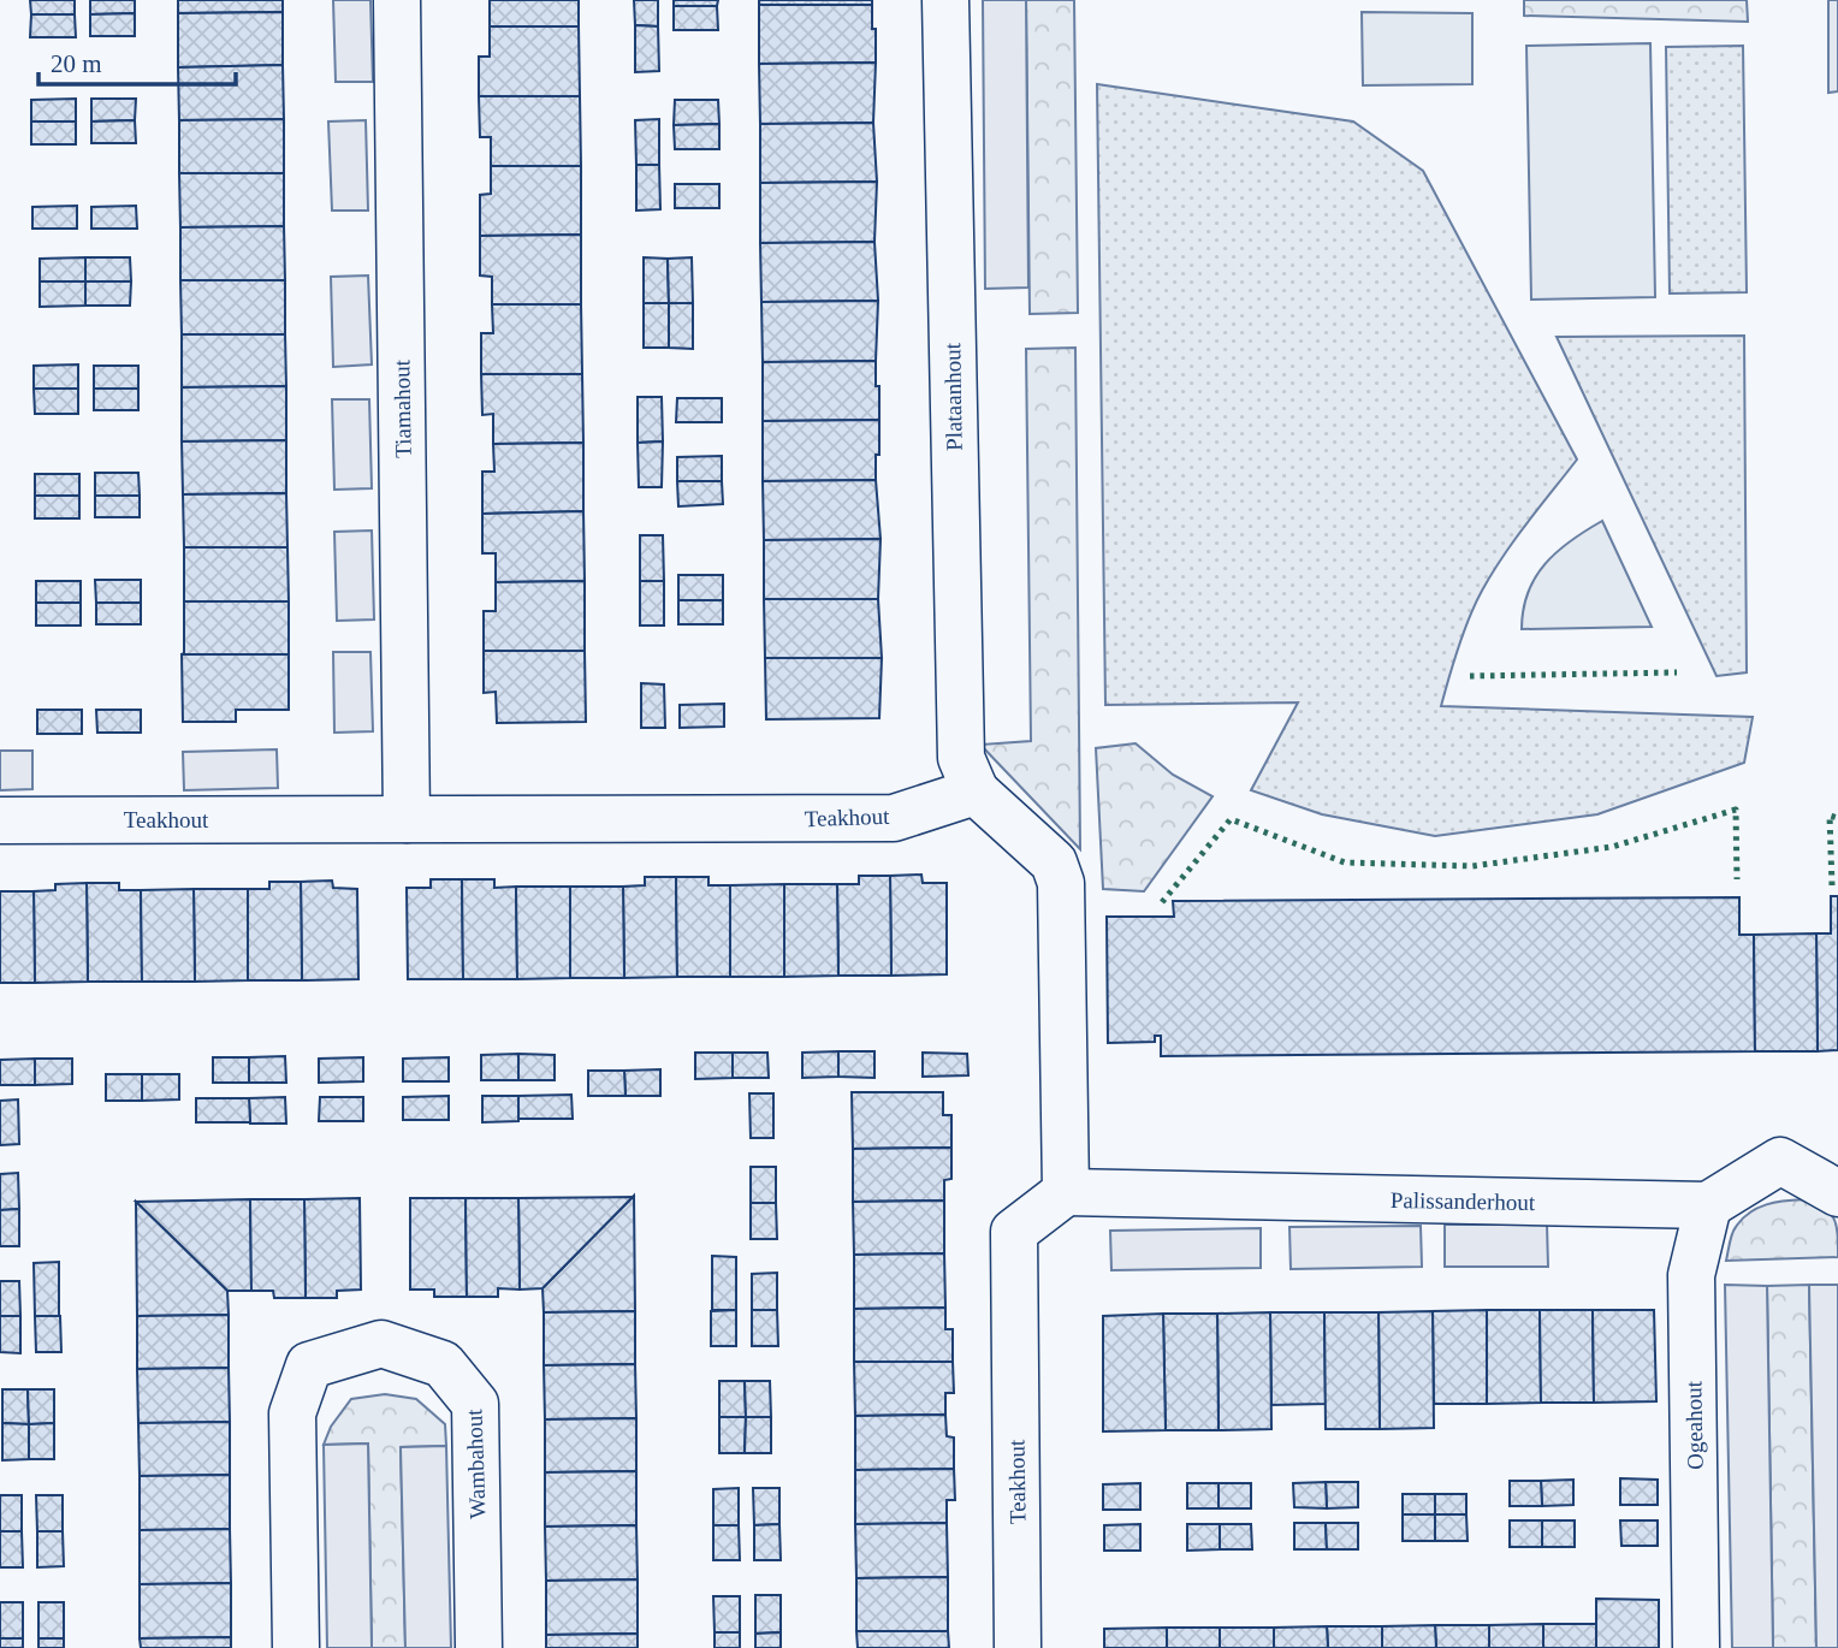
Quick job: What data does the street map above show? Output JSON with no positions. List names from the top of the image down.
{
  "streets": {
    "street": [
      "Plataanhout",
      "Tiamahout",
      "Teakhout",
      "Palissanderhout",
      "Ogeahout",
      "Wambahout"
    ]
  },
  "crossings": [
    ["Plataanhout", "Teakhout"],
    ["Tiamahout", "Teakhout"],
    ["Teakhout", "Palissanderhout"],
    ["Palissanderhout", "Ogeahout"]
  ],
  "scale_bar": "20 m"
}
